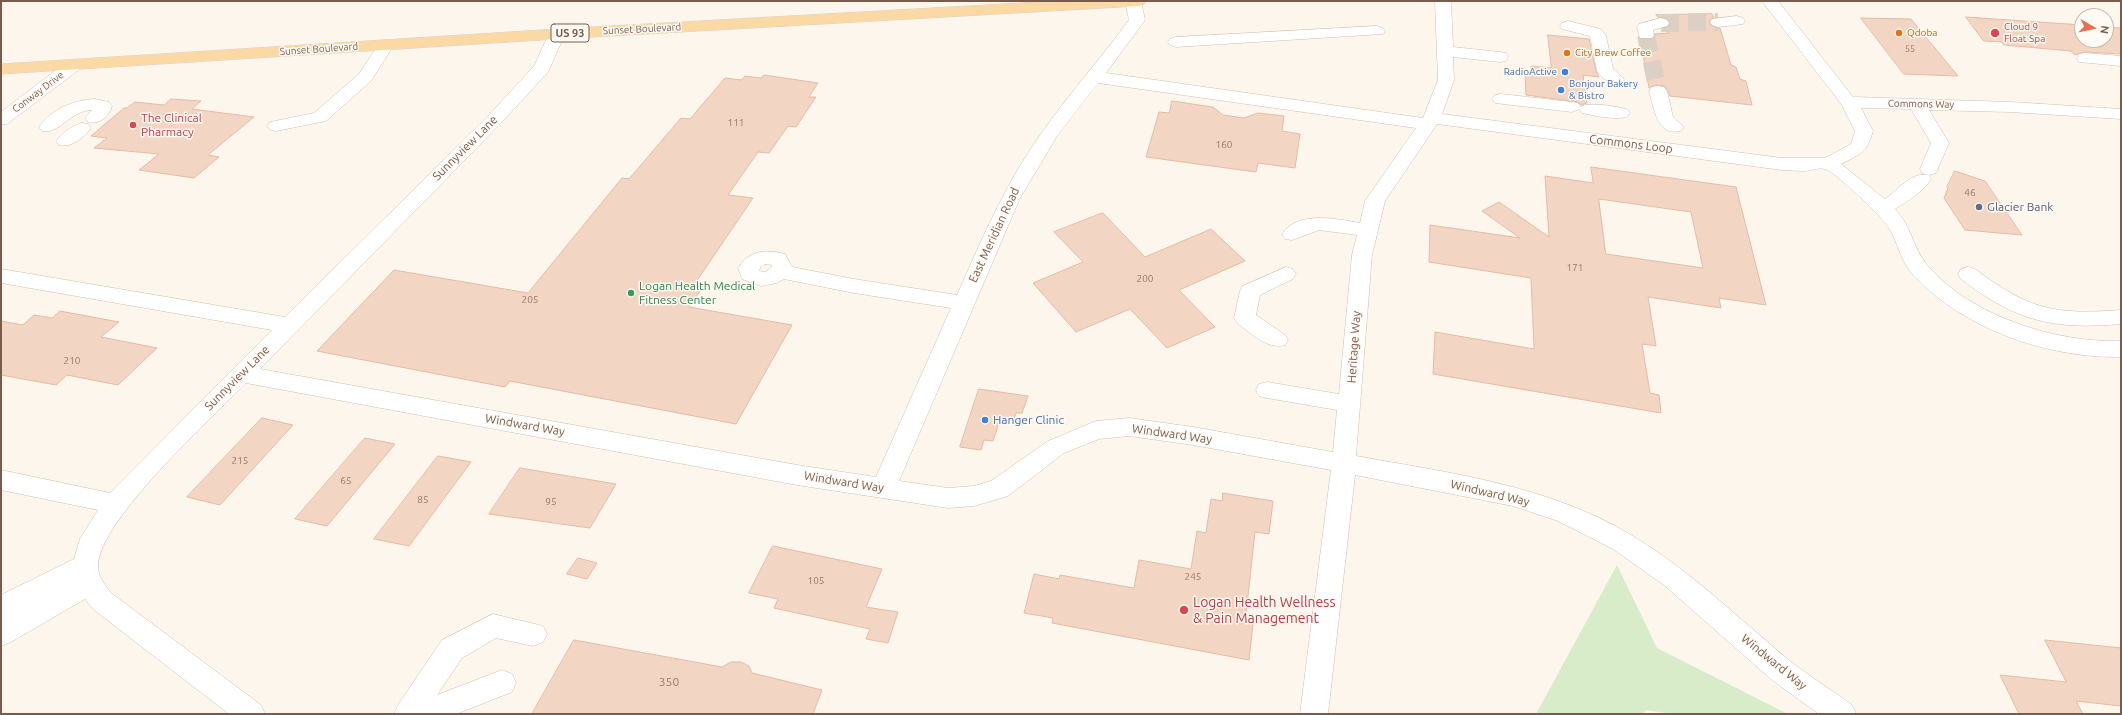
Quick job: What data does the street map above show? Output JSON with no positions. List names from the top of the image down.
{
  "streets": {
    "main road": ["Sunset Boulevard", "US 93"],
    "street": [
      "Conway Drive",
      "Commons Way",
      "Commons Loop",
      "Sunnyview Lane",
      "East Meridian Road",
      "Heritage Way",
      "Windward Way"
    ]
  },
  "crossings": [
    ["Sunset Boulevard", "Conway Drive"],
    ["Sunset Boulevard", "Sunnyview Lane"],
    ["Sunset Boulevard", "East Meridian Road"],
    ["Commons Way", "Commons Loop"],
    ["Commons Loop", "East Meridian Road"],
    ["Commons Loop", "Heritage Way"],
    ["Sunnyview Lane", "Windward Way"],
    ["East Meridian Road", "Windward Way"],
    ["Heritage Way", "Windward Way"]
  ],
  "places": [
    "Qdoba",
    "Cloud 9 Float Spa",
    "City Brew Coffee",
    "RadioActive",
    "Bonjour Bakery & Bistro",
    "The Clinical Pharmacy",
    "Glacier Bank",
    "Logan Health Medical Fitness Center",
    "Hanger Clinic",
    "Logan Health Wellness & Pain Management"
  ],
  "house_numbers": [
    "55",
    "111",
    "160",
    "46",
    "171",
    "200",
    "205",
    "210",
    "215",
    "65",
    "85",
    "95",
    "245",
    "105",
    "350"
  ],
  "north": "right"
}
